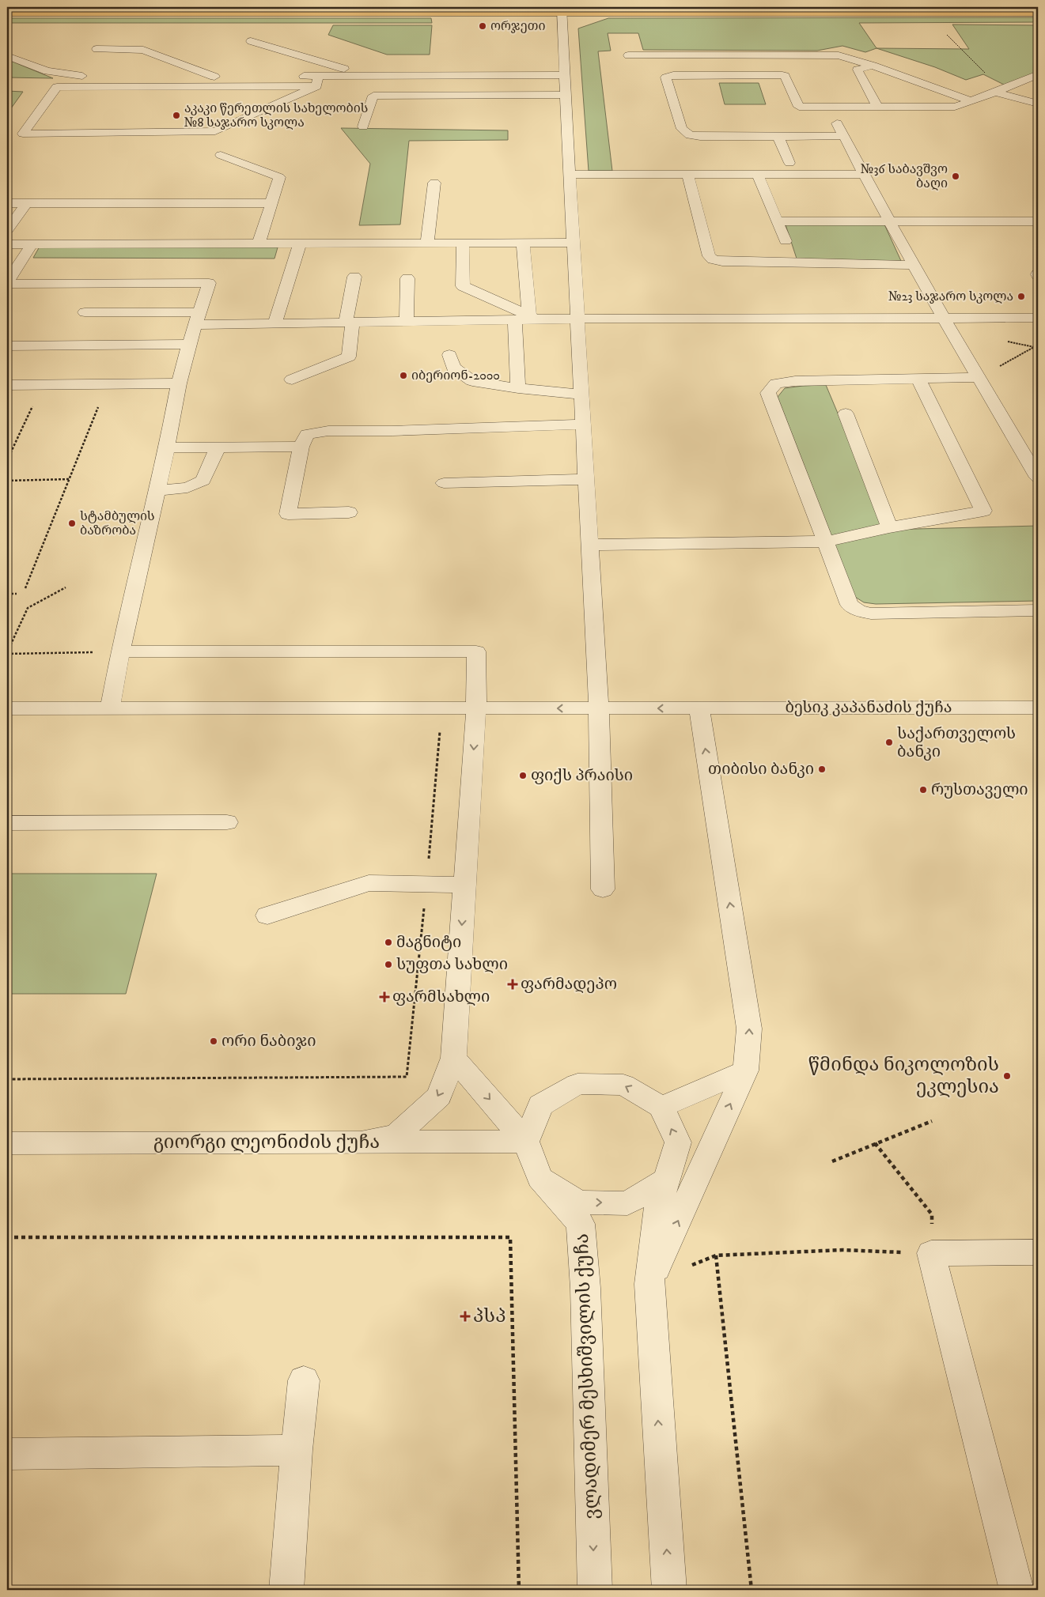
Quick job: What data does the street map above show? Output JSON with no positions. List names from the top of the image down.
{
  "streets": {
    "street": ["ბესიკ კაპანაძის ქუჩა", "გიორგი ლეონიძის ქუჩა", "ვლადიმერ მესხიშვილის ქუჩა"]
  },
  "crossings": [
    ["გიორგი ლეონიძის ქუჩა", "ვლადიმერ მესხიშვილის ქუჩა"]
  ],
  "places": {
    "other": [
      "ორჯეთი",
      "აკაკი წერეთლის სახელობის №8 საჯარო სკოლა",
      "№36 საბავშვო ბაღი",
      "№23 საჯარო სკოლა",
      "იბერიონ-2000",
      "სტამბულის ბაზრობა",
      "საქართველოს ბანკი",
      "თიბისი ბანკი",
      "ფიქს პრაისი",
      "რუსთაველი",
      "მაგნიტი",
      "სუფთა სახლი",
      "ორი ნაბიჯი",
      "წმინდა ნიკოლოზის ეკლესია"
    ],
    "health": ["ფარმადეპო", "ფარმსახლი", "პსპ"]
  }
}
